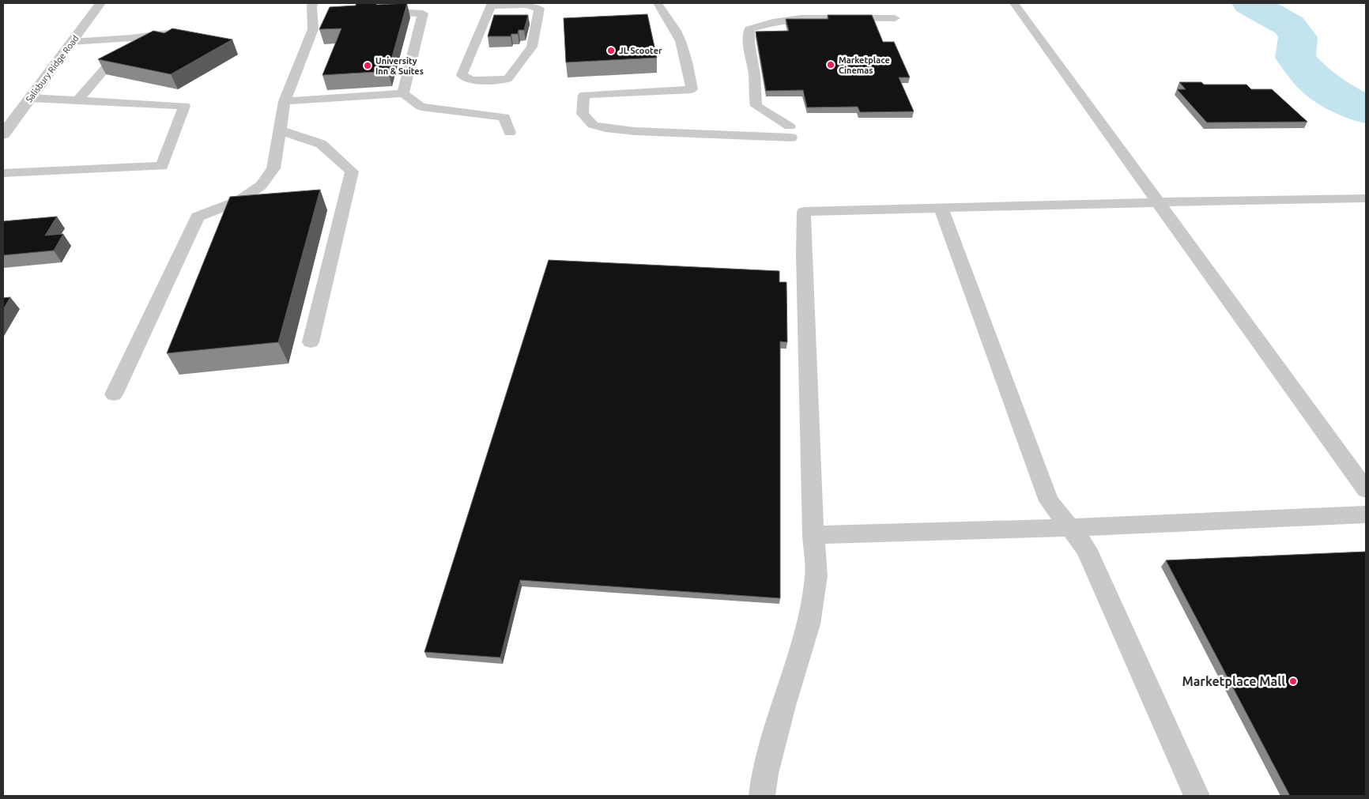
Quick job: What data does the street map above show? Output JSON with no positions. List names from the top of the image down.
{
  "streets": {
    "street": ["Salisbury Ridge Road"]
  },
  "places": [
    "JL Scooter",
    "Marketplace Cinemas",
    "University Inn & Suites",
    "Marketplace Mall"
  ]
}
